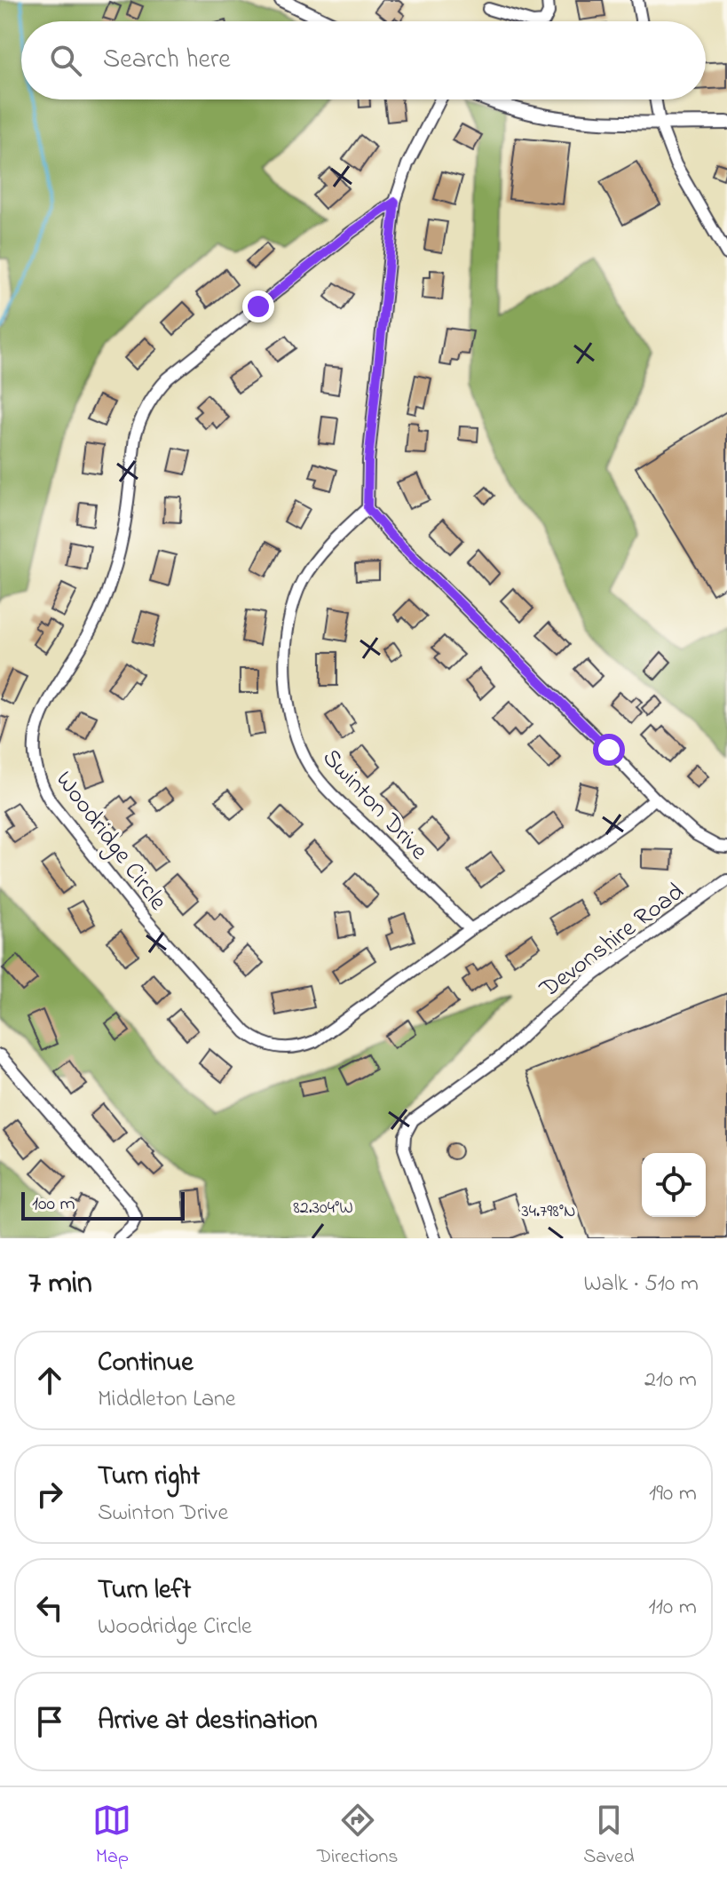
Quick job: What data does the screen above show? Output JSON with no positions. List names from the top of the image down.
{
  "streets": {
    "street": ["Swinton Drive", "Woodridge Circle", "Devonshire Road"]
  },
  "crossings": [
    ["Swinton Drive", "Woodridge Circle"]
  ],
  "scale_bar": "100 m",
  "page": {
    "search": "Search here",
    "scale": "100 m",
    "heading": ["7 min", "Walk · 510 m"],
    "list": [
      ["Continue", "Middleton Lane", "210 m"],
      ["Turn right", "Swinton Drive", "190 m"],
      ["Turn left", "Woodridge Circle", "110 m"],
      "Arrive at destination"
    ],
    "nav": ["Map", "Directions", "Saved"]
  },
  "coordinates": ["82.304°W", "34.798°N"]
}
